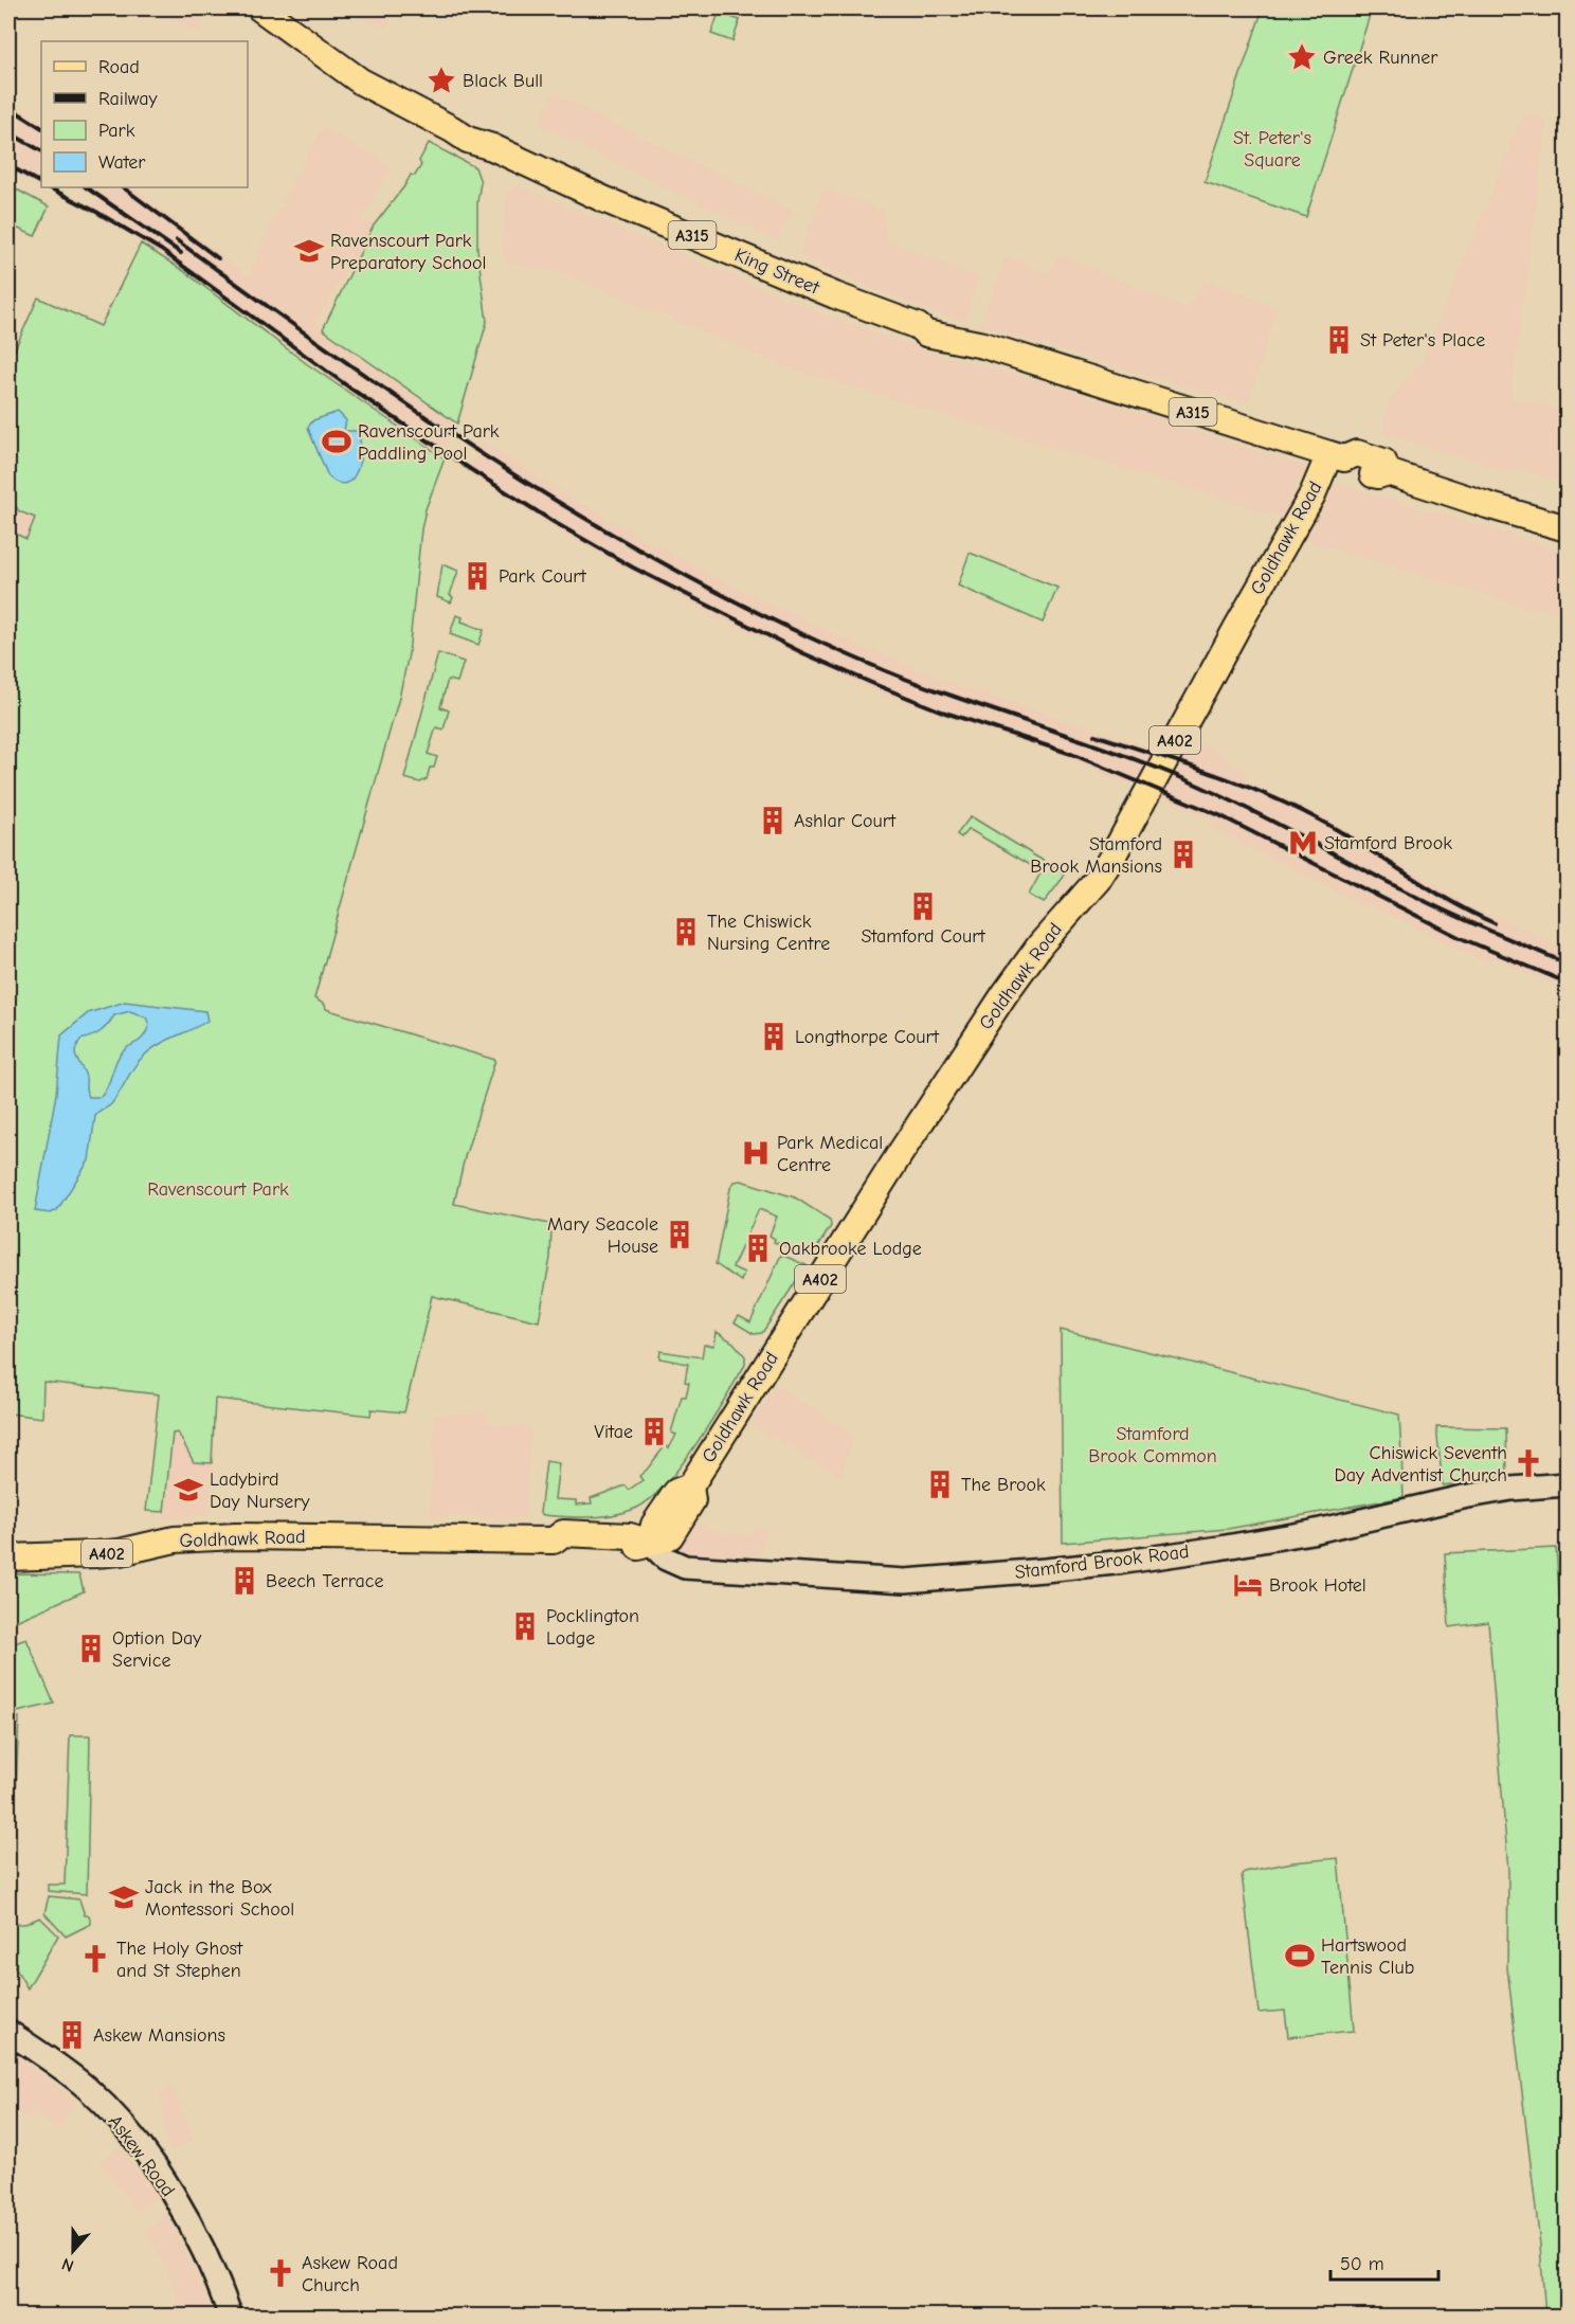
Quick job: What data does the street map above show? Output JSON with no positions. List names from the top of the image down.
{
  "streets": {
    "main road": [
      "A315",
      "King Street",
      "Goldhawk Road",
      "A402",
      "Stamford Brook Road",
      "Askew Road"
    ]
  },
  "crossings": [
    ["A315", "King Street"],
    ["A315", "Goldhawk Road"],
    ["King Street", "Goldhawk Road"],
    ["Goldhawk Road", "Stamford Brook Road"]
  ],
  "parks": ["St. Peter's Square", "Ravenscourt Park", "Stamford Brook Common"],
  "places": {
    "place": ["Greek Runner", "Black Bull"],
    "school or university": ["Ravenscourt Park Preparatory School", "Ladybird Day Nursery", "Jack in the Box Montessori School"],
    "building": [
      "St Peter's Place",
      "Park Court",
      "Ashlar Court",
      "Stamford Brook Mansions",
      "Stamford Court",
      "The Chiswick Nursing Centre",
      "Longthorpe Court",
      "Mary Seacole House",
      "Oakbrooke Lodge",
      "Vitae",
      "The Brook",
      "Beech Terrace",
      "Pocklington Lodge",
      "Option Day Service",
      "Askew Mansions"
    ],
    "sports": ["Ravenscourt Park Paddling Pool", "Hartswood Tennis Club"],
    "metro station": ["Stamford Brook"],
    "hospital": ["Park Medical Centre"],
    "church": ["Chiswick Seventh Day Adventist Church", "The Holy Ghost and St Stephen", "Askew Road Church"],
    "hotel": ["Brook Hotel"]
  },
  "legend": [
    "Road",
    "Railway",
    "Park",
    "Water"
  ],
  "scale_bar": "50 m",
  "north": "bottom"
}
